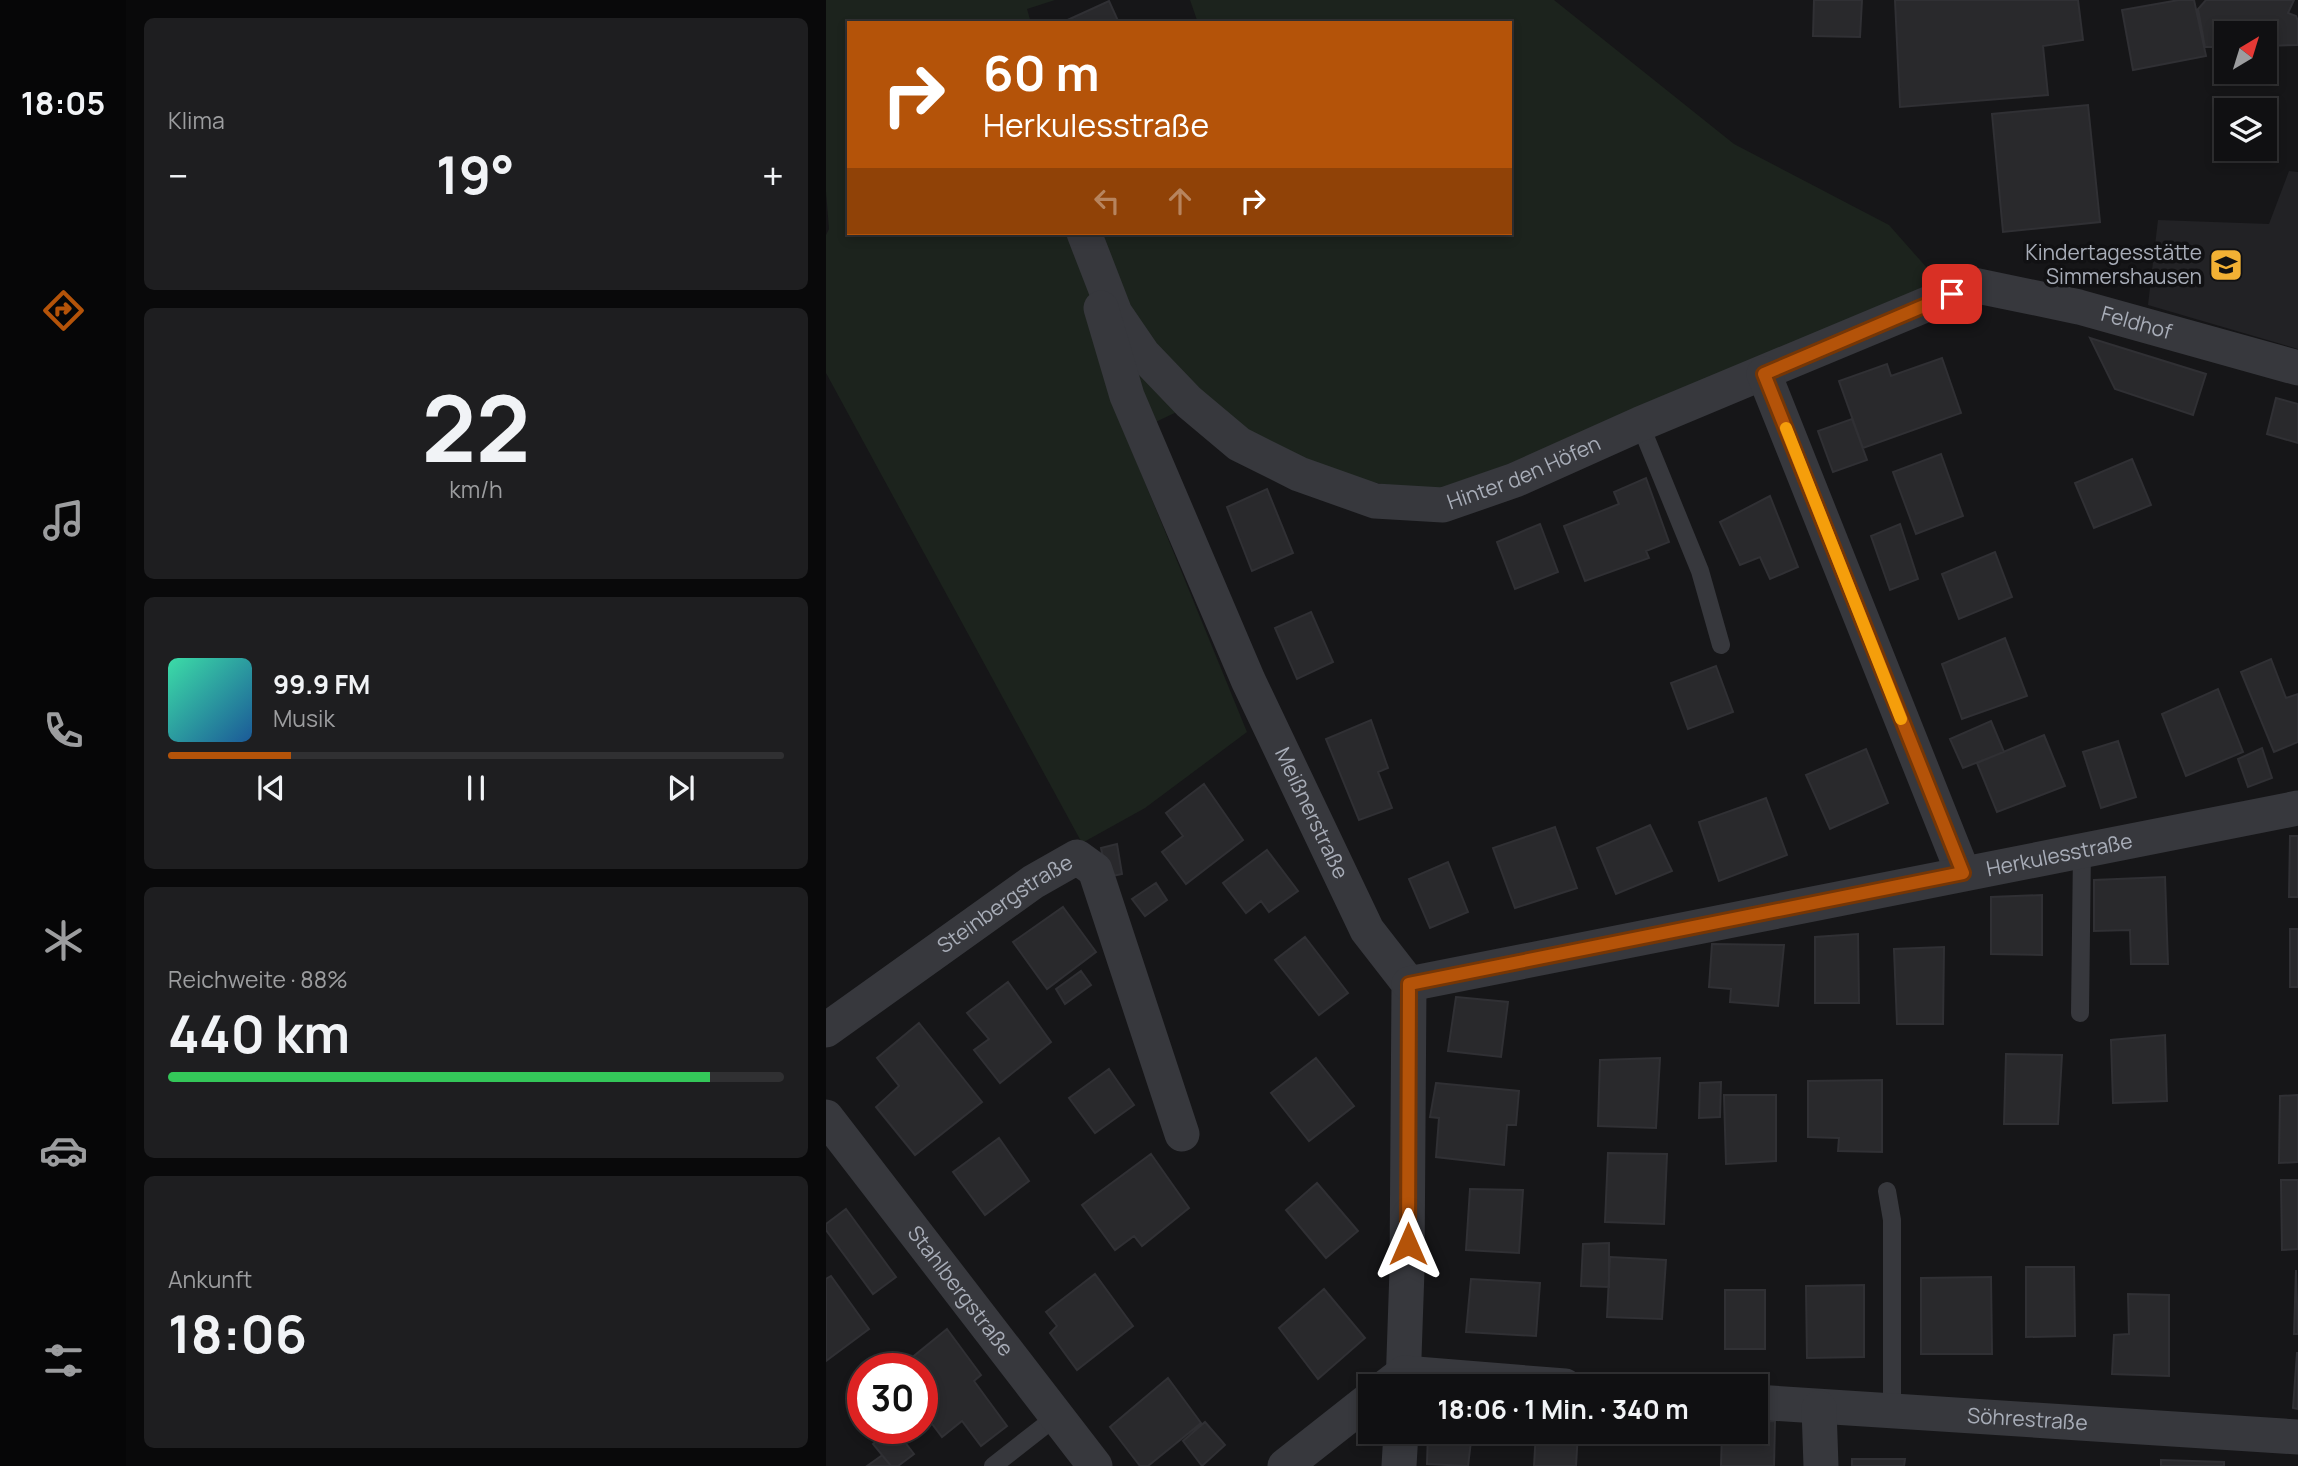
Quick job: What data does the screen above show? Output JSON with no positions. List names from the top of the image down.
{
  "streets": {
    "street": [
      "Feldhof",
      "Hinter den Höfen",
      "Meißnerstraße",
      "Herkulesstraße",
      "Steinbergstraße",
      "Stahlbergstraße",
      "Söhrestraße"
    ]
  },
  "crossings": [
    ["Feldhof", "Hinter den Höfen"],
    ["Hinter den Höfen", "Meißnerstraße"],
    ["Meißnerstraße", "Herkulesstraße"]
  ],
  "places": {
    "school or university": ["Kindertagesstätte Simmershausen"]
  },
  "north": "top right",
  "page": {
    "tabs": "18:05",
    "tile": [
      "Klima",
      ["22", "km/h"],
      ["Reichweite · 88%", "440 km"],
      ["Ankunft", "18:06"]
    ],
    "turn": ["60 m", "Herkulesstraße"],
    "heat": ["−", "19°", "+"],
    "song": ["99.9 FM", "Musik"],
    "limit": "30",
    "trip": "18:06 · 1 Min. · 340 m"
  }
}
